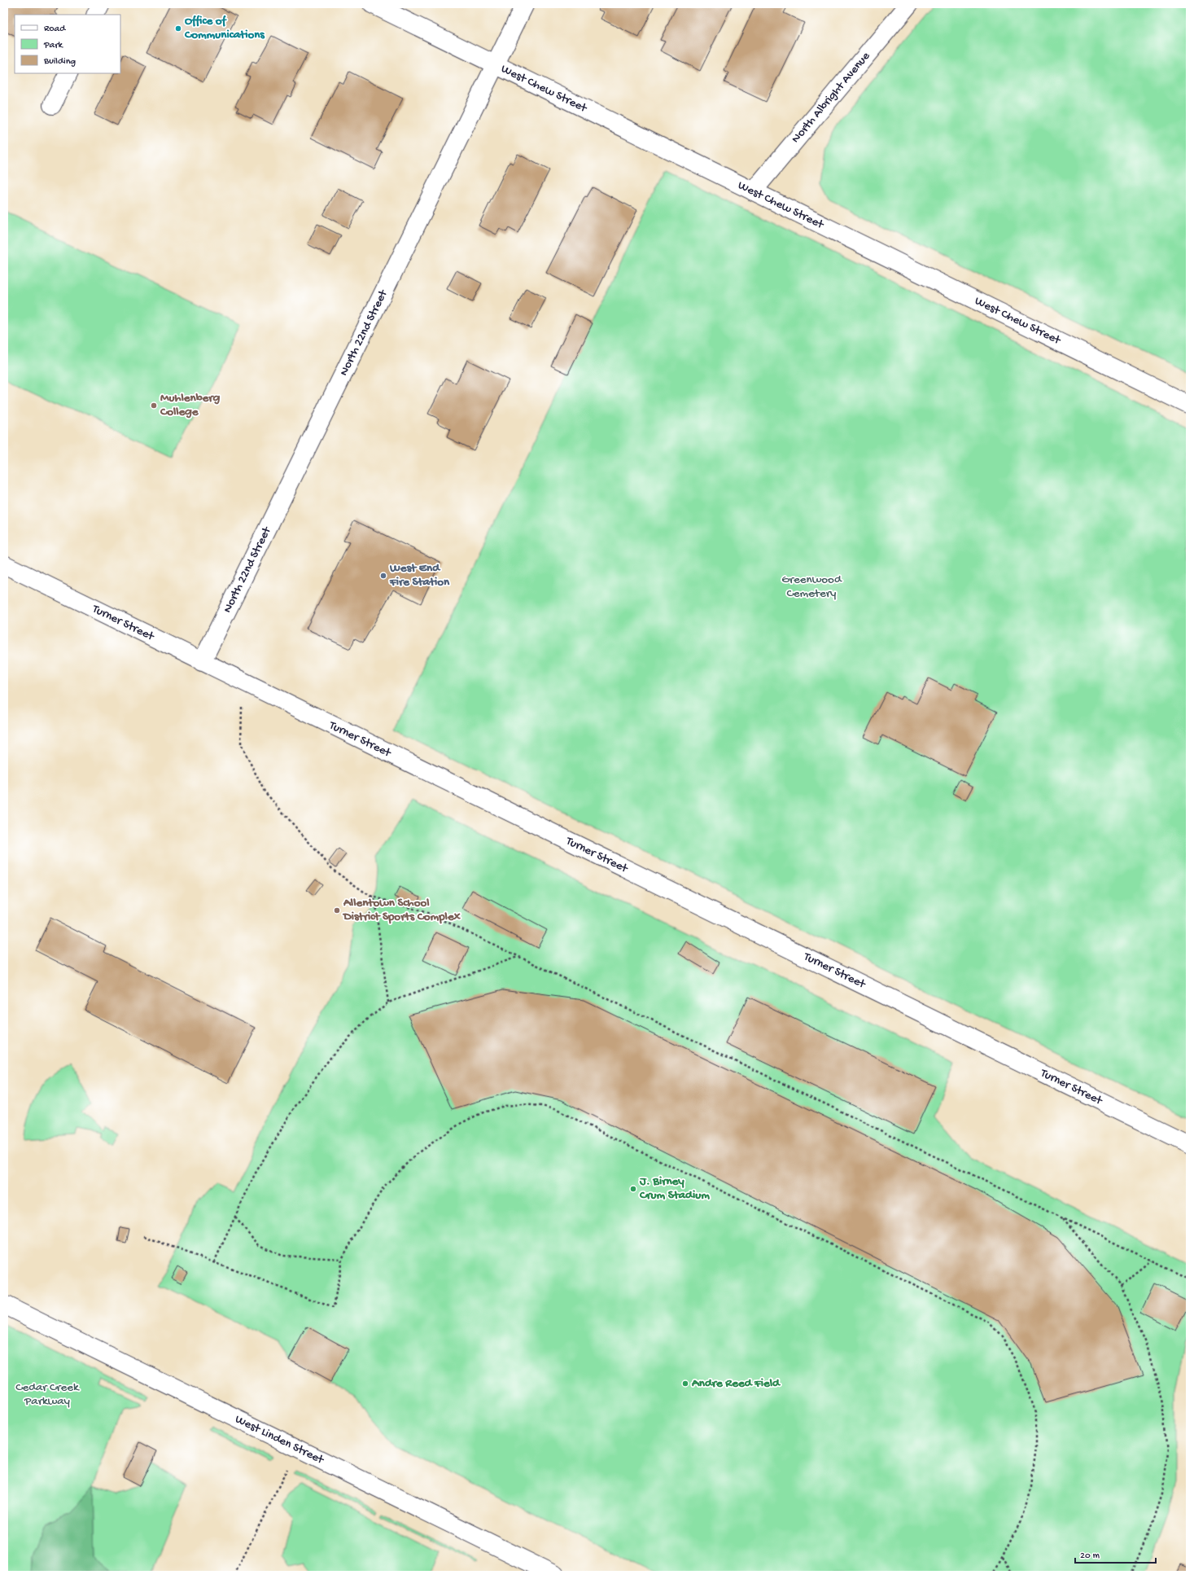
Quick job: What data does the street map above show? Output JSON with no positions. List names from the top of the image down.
{
  "streets": {
    "street": [
      "West Chew Street",
      "North Albright Avenue",
      "North 22nd Street",
      "Turner Street",
      "West Linden Street"
    ]
  },
  "crossings": [
    ["West Chew Street", "North Albright Avenue"],
    ["West Chew Street", "North 22nd Street"],
    ["North 22nd Street", "Turner Street"]
  ],
  "parks": ["Greenwood Cemetery", "Cedar Creek Parkway"],
  "places": [
    "Office of Communications",
    "Muhlenberg College",
    "West End Fire Station",
    "Allentown School District Sports Complex",
    "J. Birney Crum Stadium",
    "Andre Reed Field"
  ],
  "legend": ["Road", "Park", "Building"],
  "scale_bar": "20 m"
}
